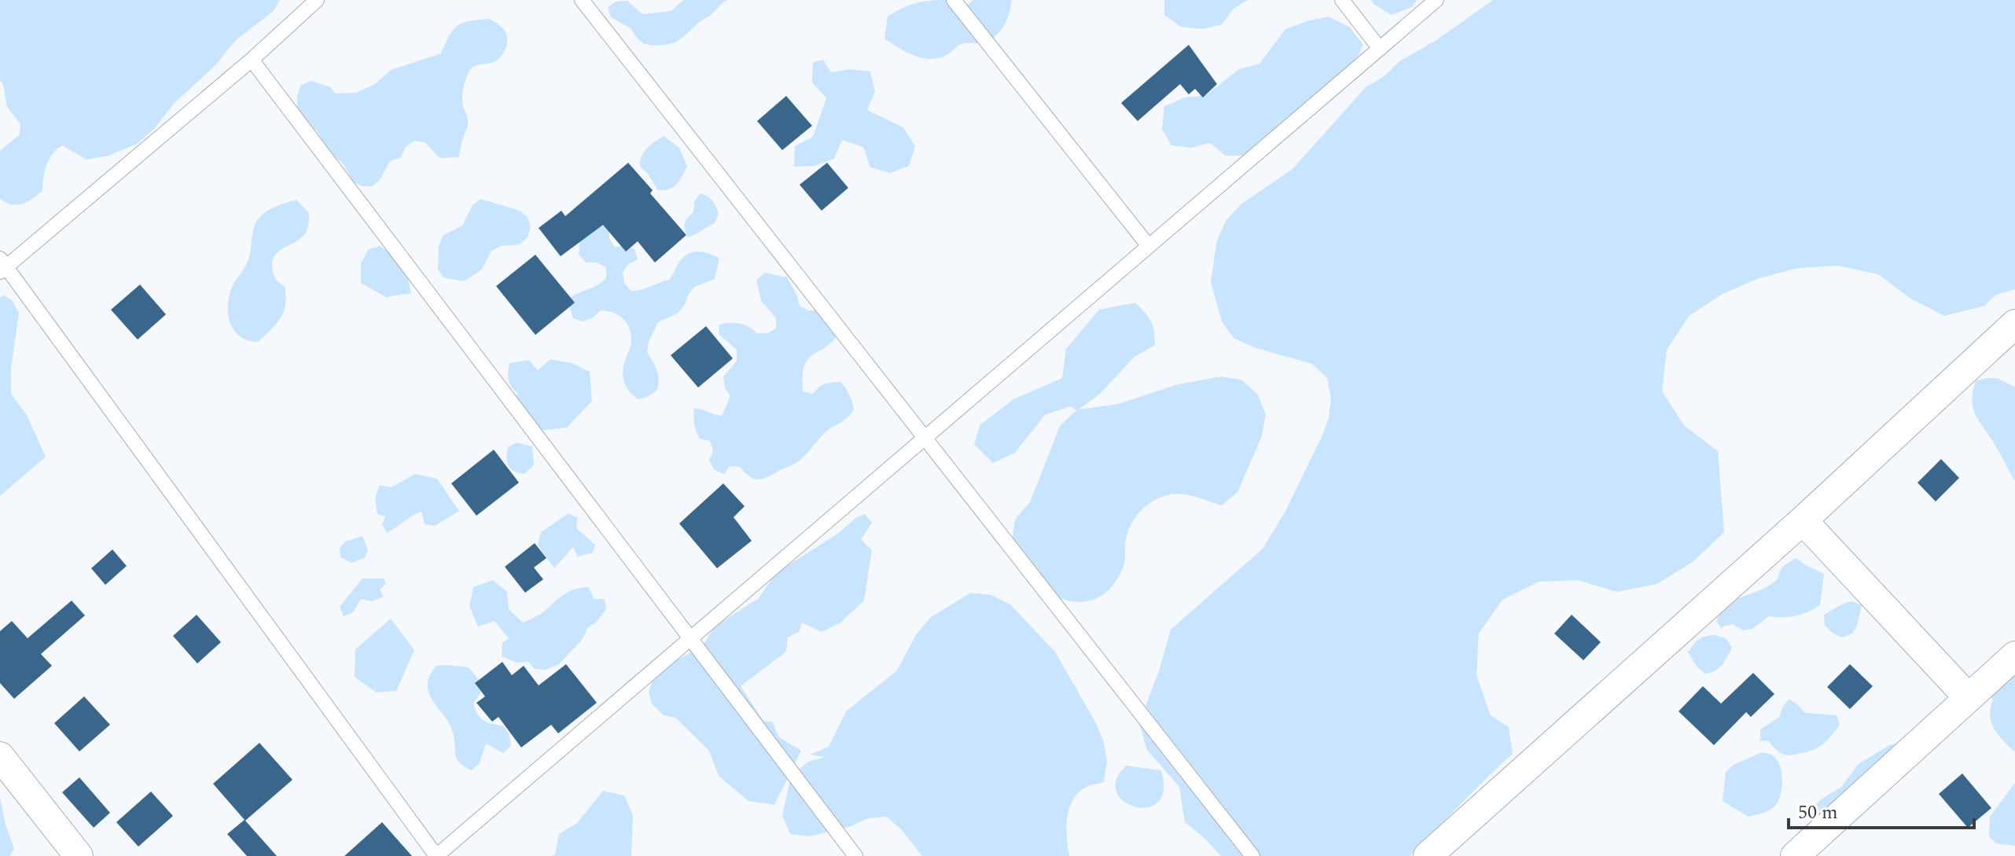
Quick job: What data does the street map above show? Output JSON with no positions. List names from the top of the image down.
{
  "scale_bar": "50 m"
}
